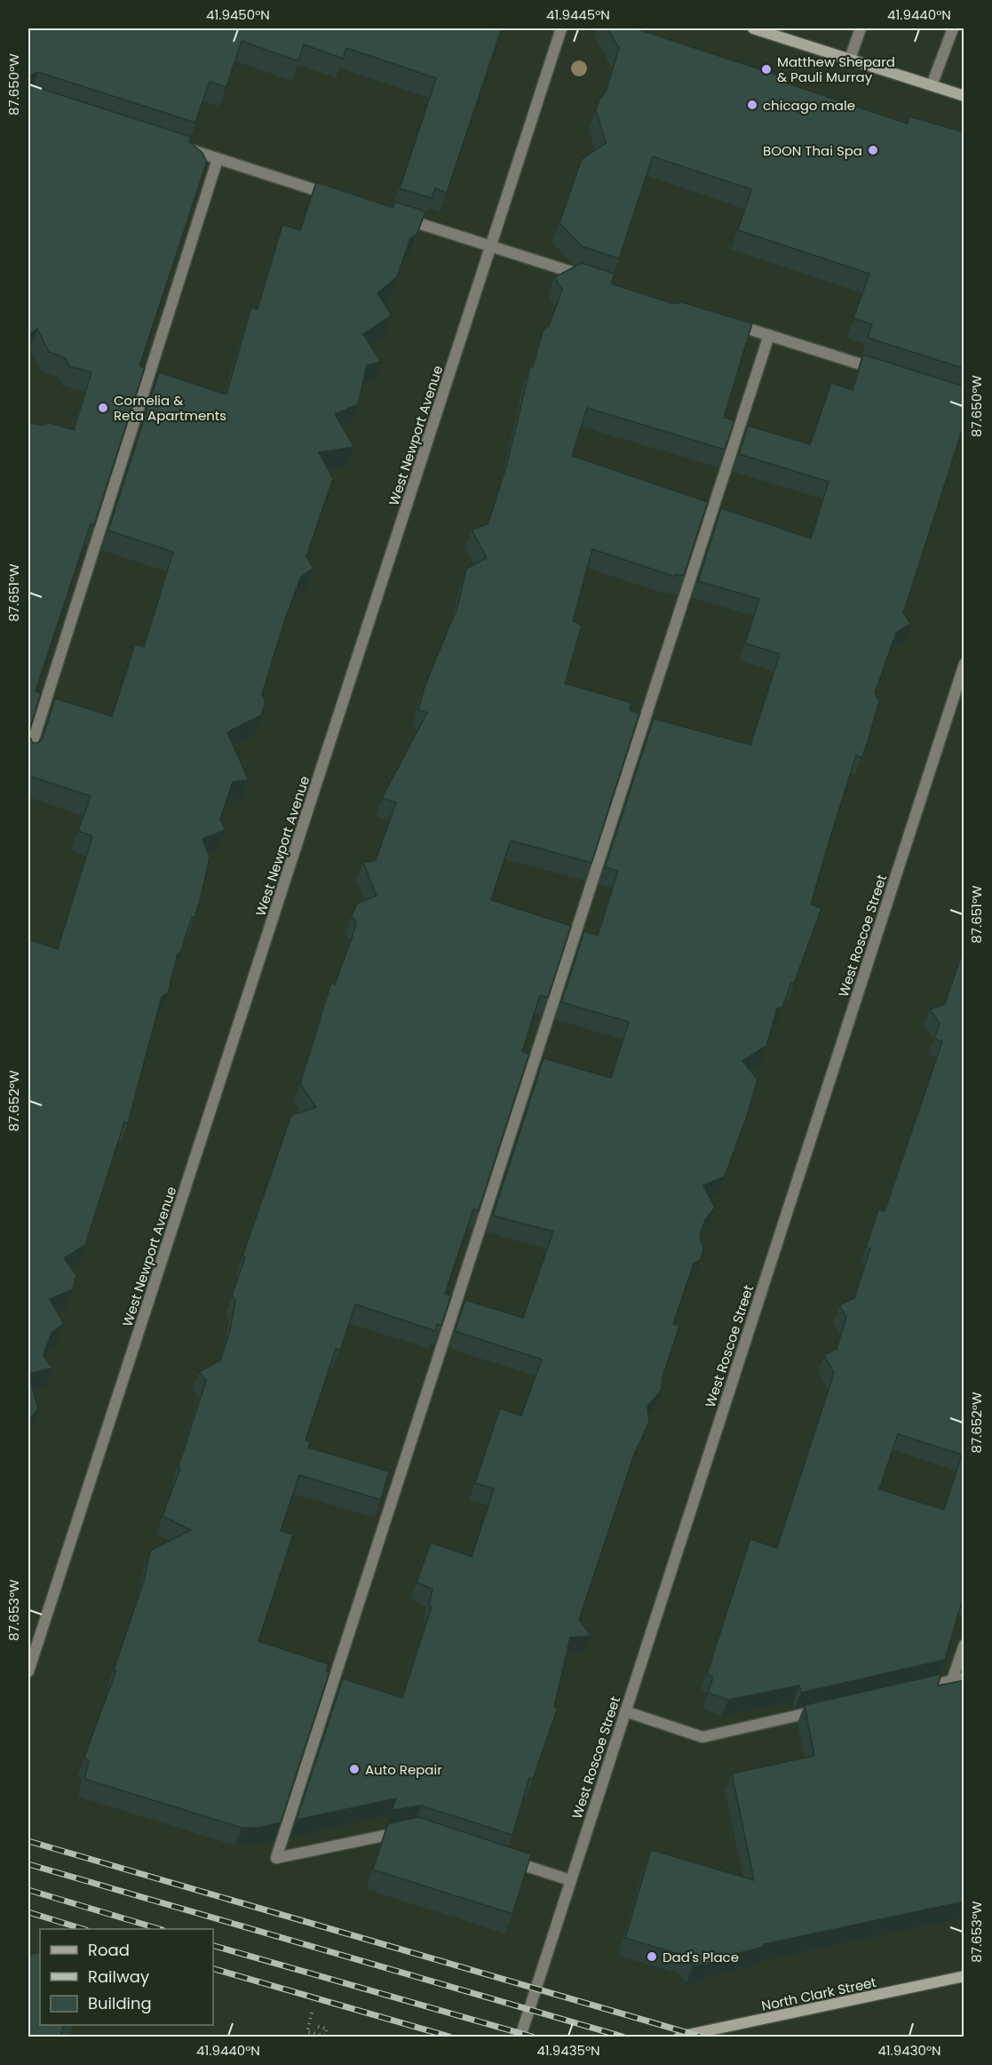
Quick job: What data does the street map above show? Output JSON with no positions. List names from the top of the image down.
{
  "streets": {
    "main road": ["North Clark Street"],
    "street": ["West Newport Avenue", "West Roscoe Street"]
  },
  "places": [
    "Matthew Shepard & Pauli Murray",
    "chicago male",
    "BOON Thai Spa",
    "Cornelia & Reta Apartments",
    "Auto Repair",
    "Dad's Place"
  ],
  "legend": ["Road", "Railway", "Building"],
  "coordinates": [
    "41.9450°N",
    "41.9445°N",
    "41.9440°N",
    "87.650°W",
    "87.651°W",
    "87.652°W",
    "87.653°W",
    "41.9435°N",
    "41.9430°N"
  ]
}
